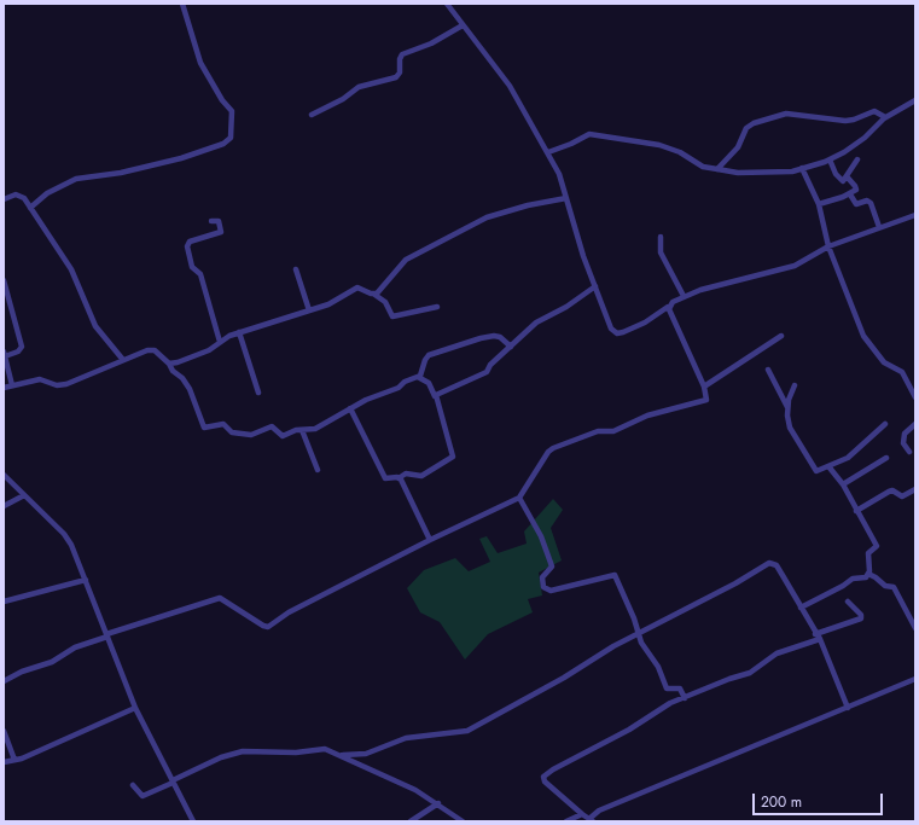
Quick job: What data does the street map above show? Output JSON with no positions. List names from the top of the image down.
{
  "scale_bar": "200 m"
}
